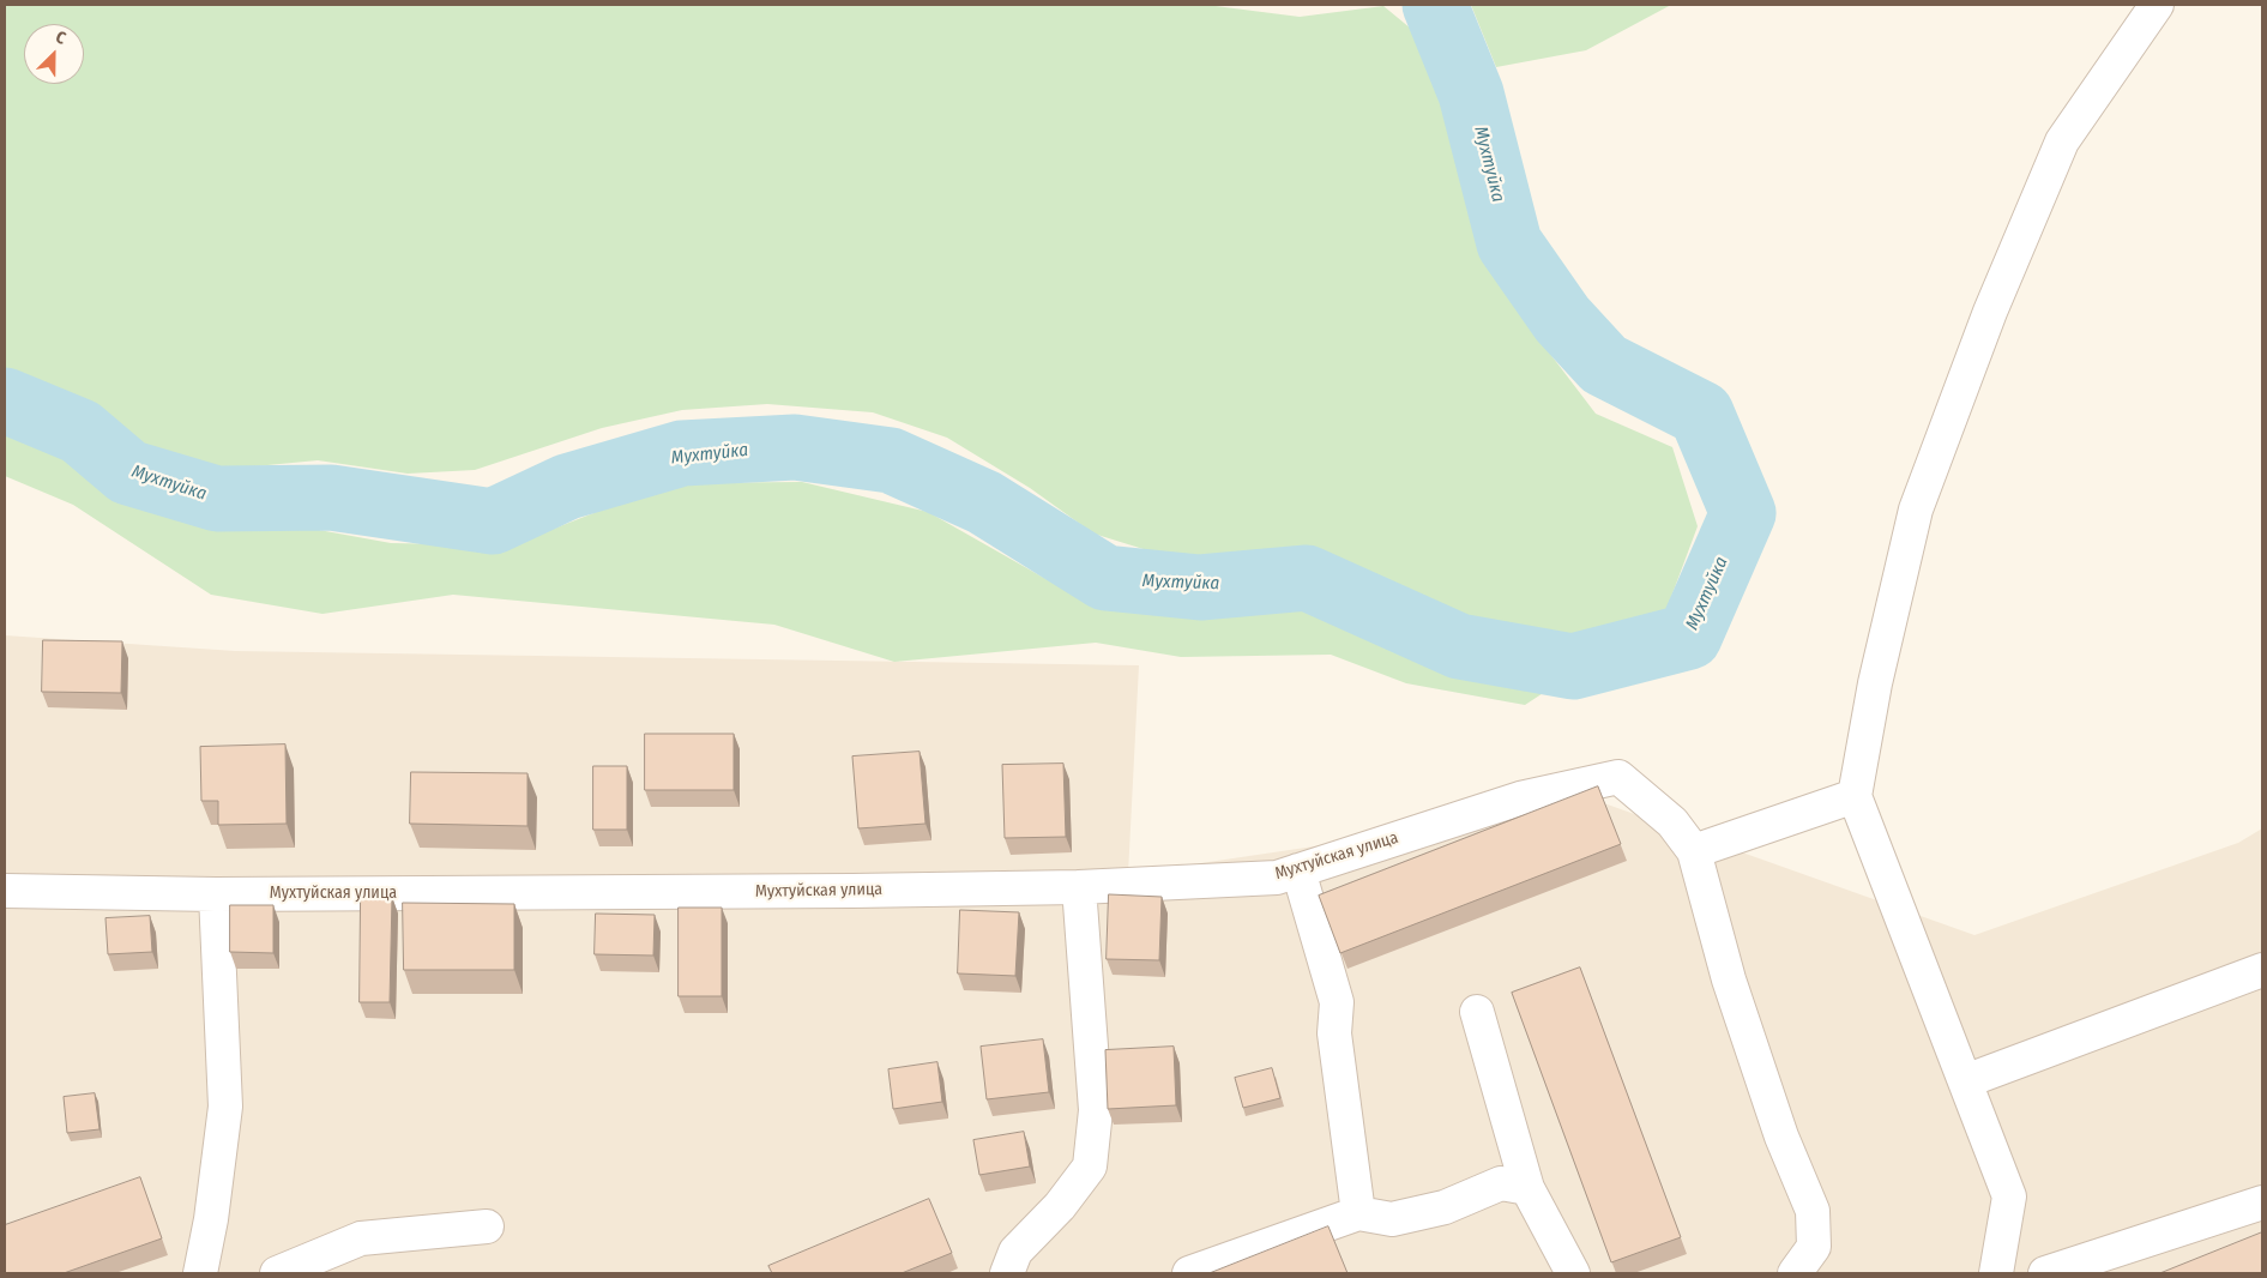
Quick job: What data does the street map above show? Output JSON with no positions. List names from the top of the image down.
{
  "streets": {
    "street": ["Мухтуйская улица"]
  },
  "water": ["Мухтуйка"],
  "north": "top right"
}
